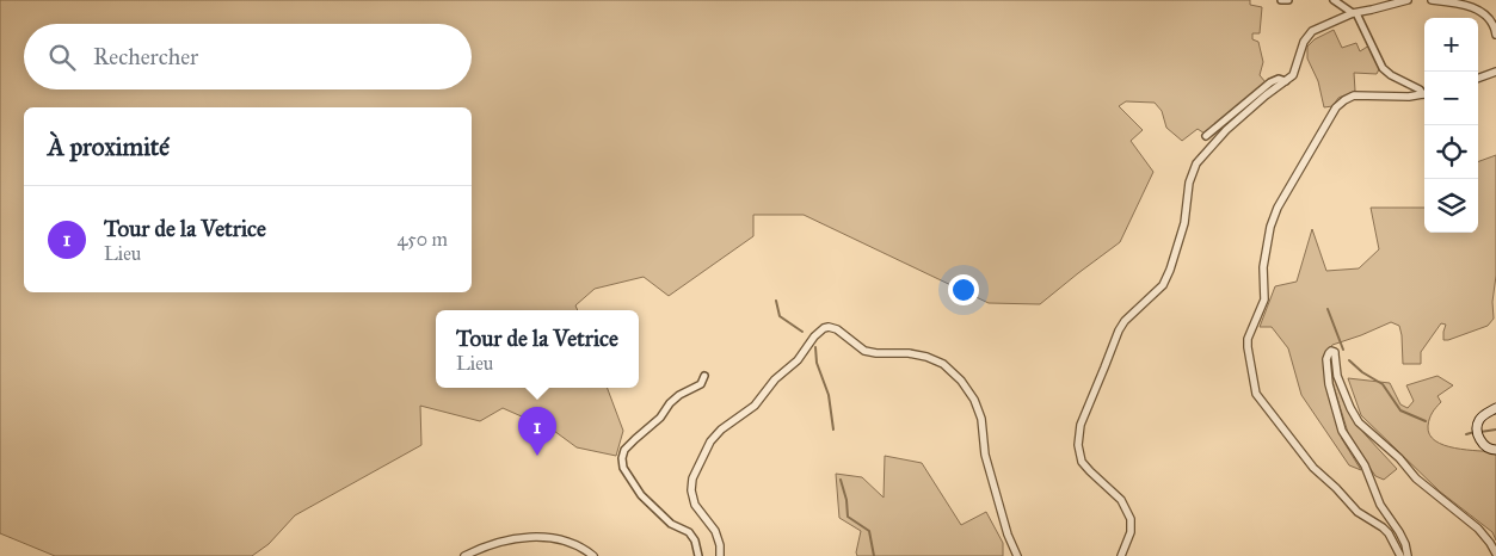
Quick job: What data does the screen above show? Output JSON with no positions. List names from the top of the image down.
{
  "page": {
    "map_buttons": ["+", "−"],
    "search": "Rechercher",
    "heading": "À proximité",
    "list": [
      {
        "mark": "1",
        "name": "Tour de la Vetrice",
        "note": "Lieu",
        "value": "450 m"
      }
    ],
    "popup": ["Tour de la Vetrice", "Lieu"],
    "pins": "1"
  }
}
